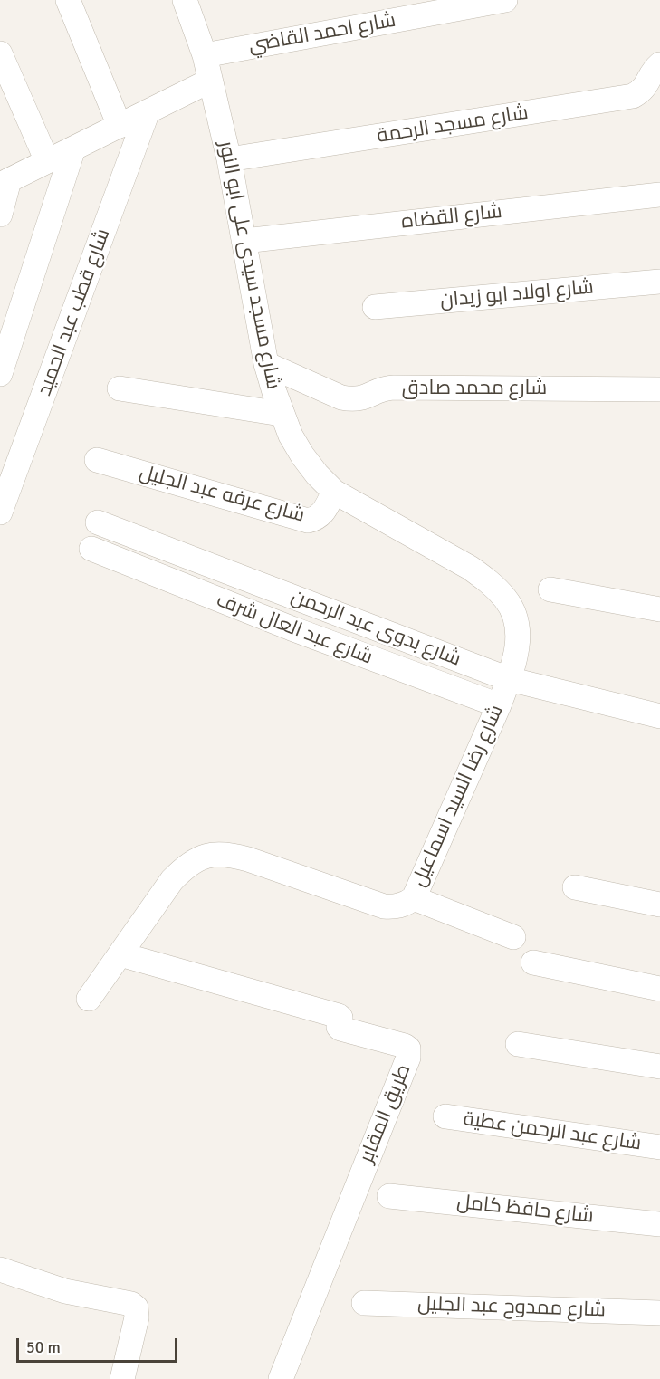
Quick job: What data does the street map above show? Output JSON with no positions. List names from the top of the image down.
{
  "streets": {
    "street": [
      "شارع احمد القاضي",
      "شارع مسجد الرحمة",
      "شارع القضاه",
      "شارع مسجد سيدى على ابو النور",
      "شارع اولاد ابو زيدان",
      "شارع قطب عبد الحميد",
      "شارع محمد صادق",
      "شارع عرفه عبد الجليل",
      "شارع بدوى عبد الرحمن",
      "شارع عبد العال شرف",
      "شارع رضا السيد اسماعيل",
      "طريق المقابر",
      "شارع عبد الرحمن عطية",
      "شارع حافظ كامل",
      "شارع ممدوح عبد الجليل"
    ]
  },
  "crossings": [
    ["شارع احمد القاضي", "شارع مسجد سيدى على ابو النور"],
    ["شارع مسجد الرحمة", "شارع مسجد سيدى على ابو النور"],
    ["شارع القضاه", "شارع مسجد سيدى على ابو النور"],
    ["شارع مسجد سيدى على ابو النور", "شارع محمد صادق"],
    ["شارع مسجد سيدى على ابو النور", "شارع عرفه عبد الجليل"],
    ["شارع مسجد سيدى على ابو النور", "شارع بدوى عبد الرحمن"],
    ["شارع مسجد سيدى على ابو النور", "شارع رضا السيد اسماعيل"],
    ["شارع بدوى عبد الرحمن", "شارع رضا السيد اسماعيل"],
    ["شارع عبد العال شرف", "شارع رضا السيد اسماعيل"],
    ["شارع رضا السيد اسماعيل", "طريق المقابر"]
  ],
  "scale_bar": "50 m"
}
